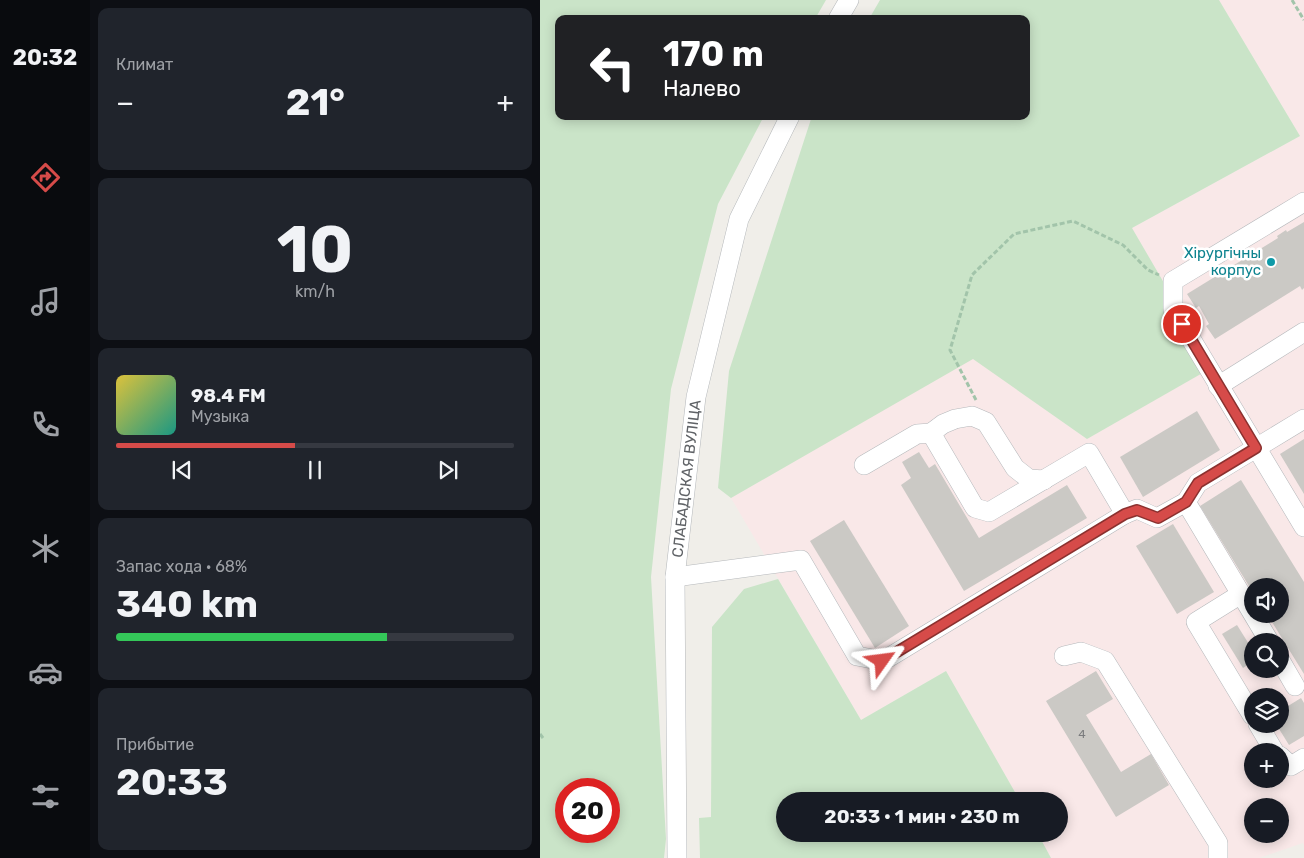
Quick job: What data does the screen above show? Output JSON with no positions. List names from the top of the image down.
{
  "streets": {
    "street": ["СЛАБАДСКАЯ ВУЛІЦА"]
  },
  "places": ["Хірургічны корпус"],
  "house_numbers": ["4"],
  "page": {
    "tabs": "20:32",
    "tile": [
      "Климат",
      ["10", "km/h"],
      ["Запас хода · 68%", "340 km"],
      ["Прибытие", "20:33"]
    ],
    "turn": ["170 m", "Налево"],
    "heat": ["−", "21°", "+"],
    "song": ["98.4 FM", "Музыка"],
    "map_buttons": ["+", "−"],
    "limit": "20",
    "trip": "20:33 · 1 мин · 230 m"
  }
}
